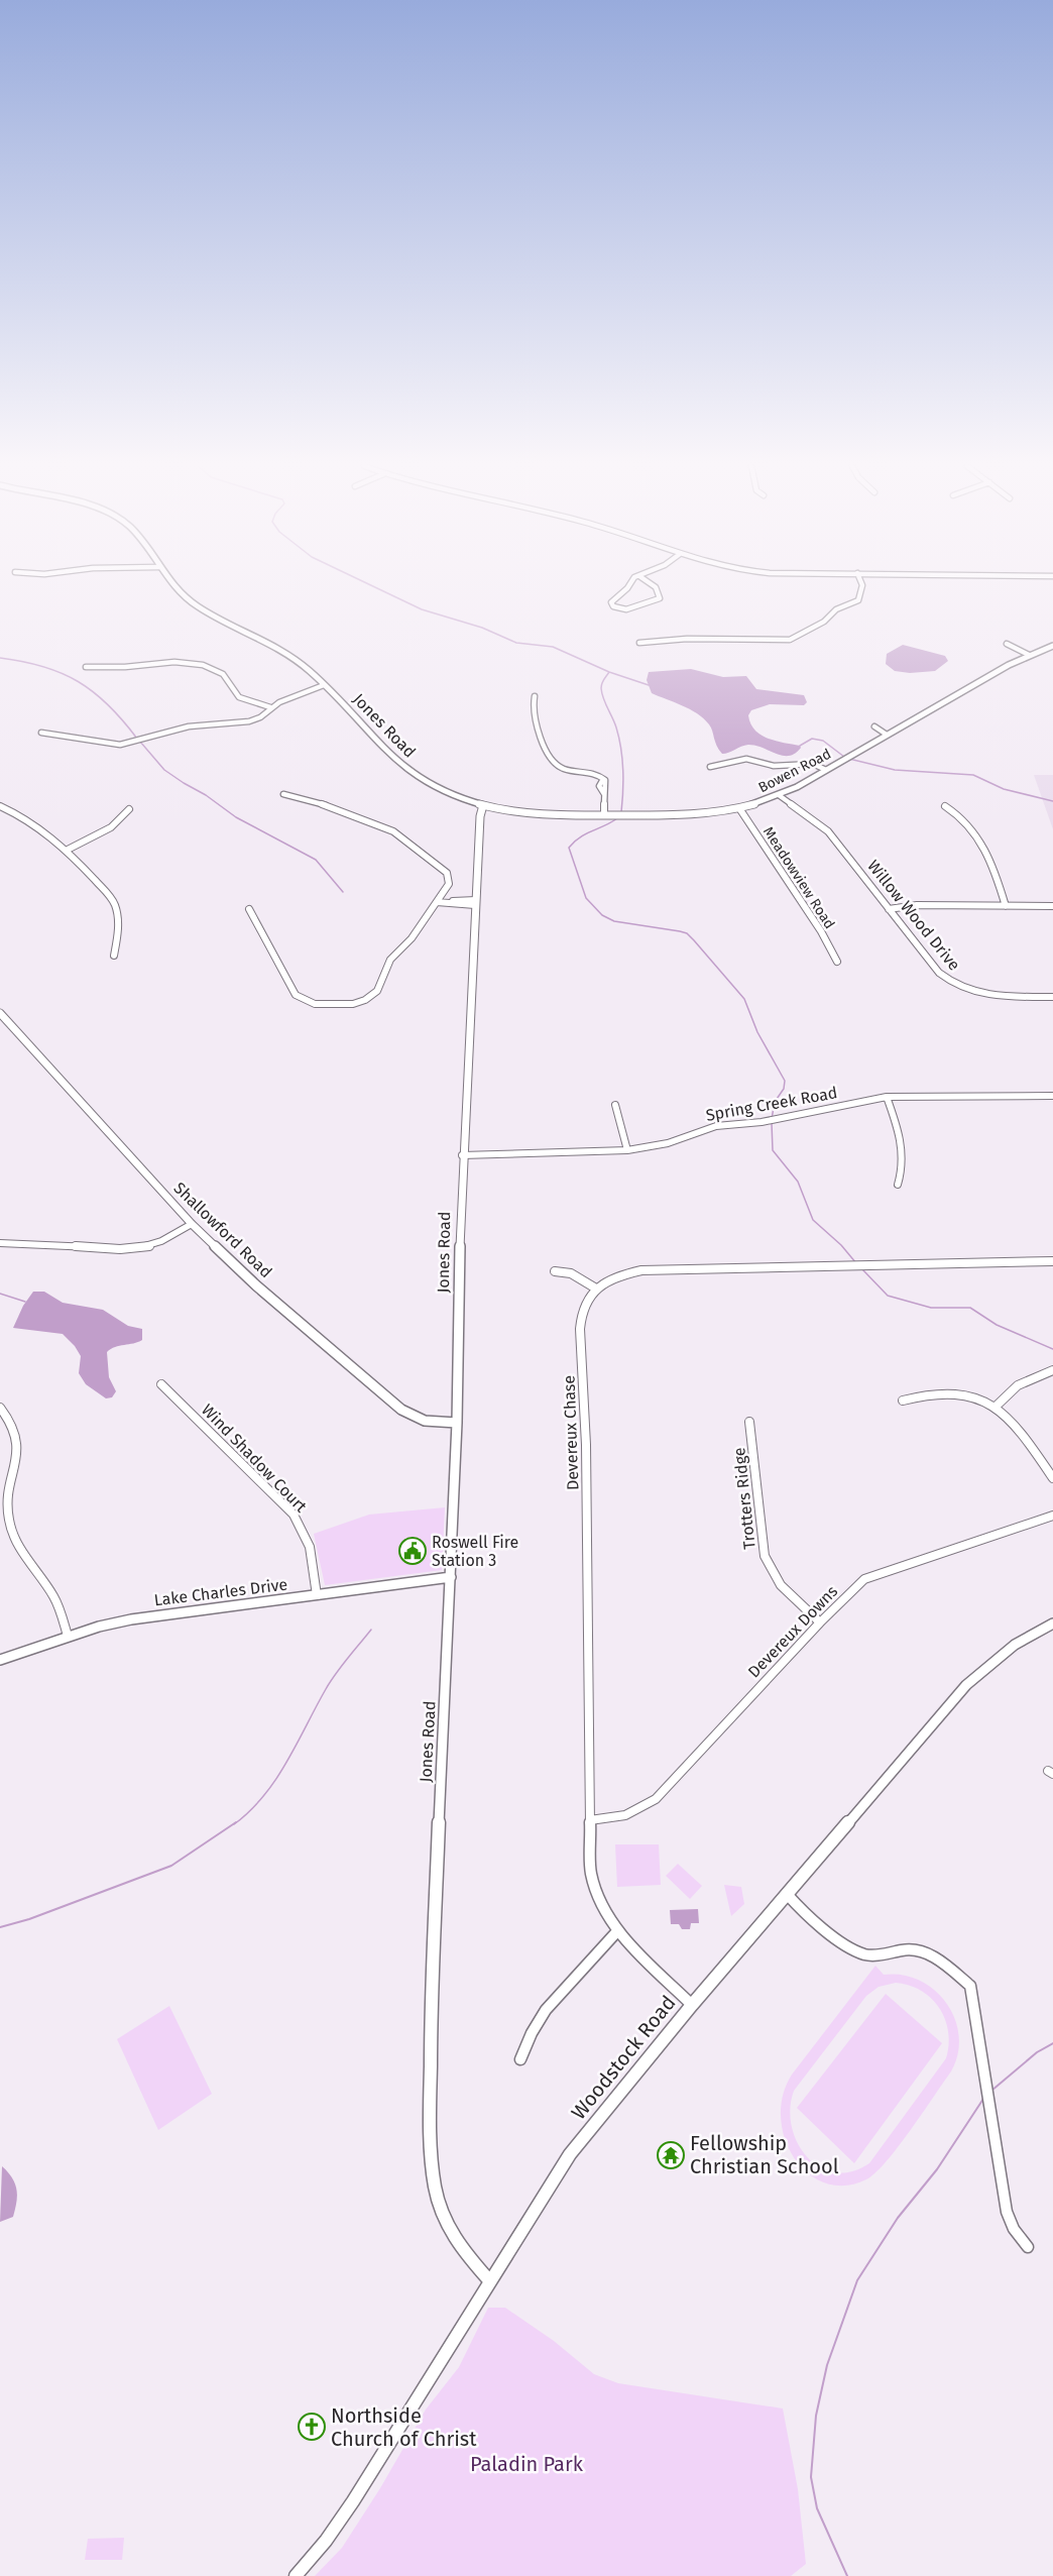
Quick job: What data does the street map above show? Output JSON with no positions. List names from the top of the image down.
{
  "streets": {
    "street": [
      "Jones Road",
      "Bowen Road",
      "Meadowview Road",
      "Willow Wood Drive",
      "Spring Creek Road",
      "Shallowford Road",
      "Devereux Chase",
      "Wind Shadow Court",
      "Trotters Ridge",
      "Lake Charles Drive",
      "Devereux Downs",
      "Woodstock Road"
    ]
  },
  "crossings": [
    ["Jones Road", "Bowen Road"],
    ["Jones Road", "Spring Creek Road"],
    ["Jones Road", "Shallowford Road"],
    ["Jones Road", "Lake Charles Drive"],
    ["Jones Road", "Woodstock Road"],
    ["Bowen Road", "Meadowview Road"],
    ["Bowen Road", "Willow Wood Drive"],
    ["Devereux Chase", "Devereux Downs"],
    ["Devereux Chase", "Woodstock Road"],
    ["Wind Shadow Court", "Lake Charles Drive"],
    ["Trotters Ridge", "Devereux Downs"]
  ],
  "parks": ["Paladin Park"],
  "places": {
    "public building": ["Roswell Fire Station 3"],
    "temple": ["Fellowship Christian School"],
    "church": ["Northside Church of Christ"]
  }
}
